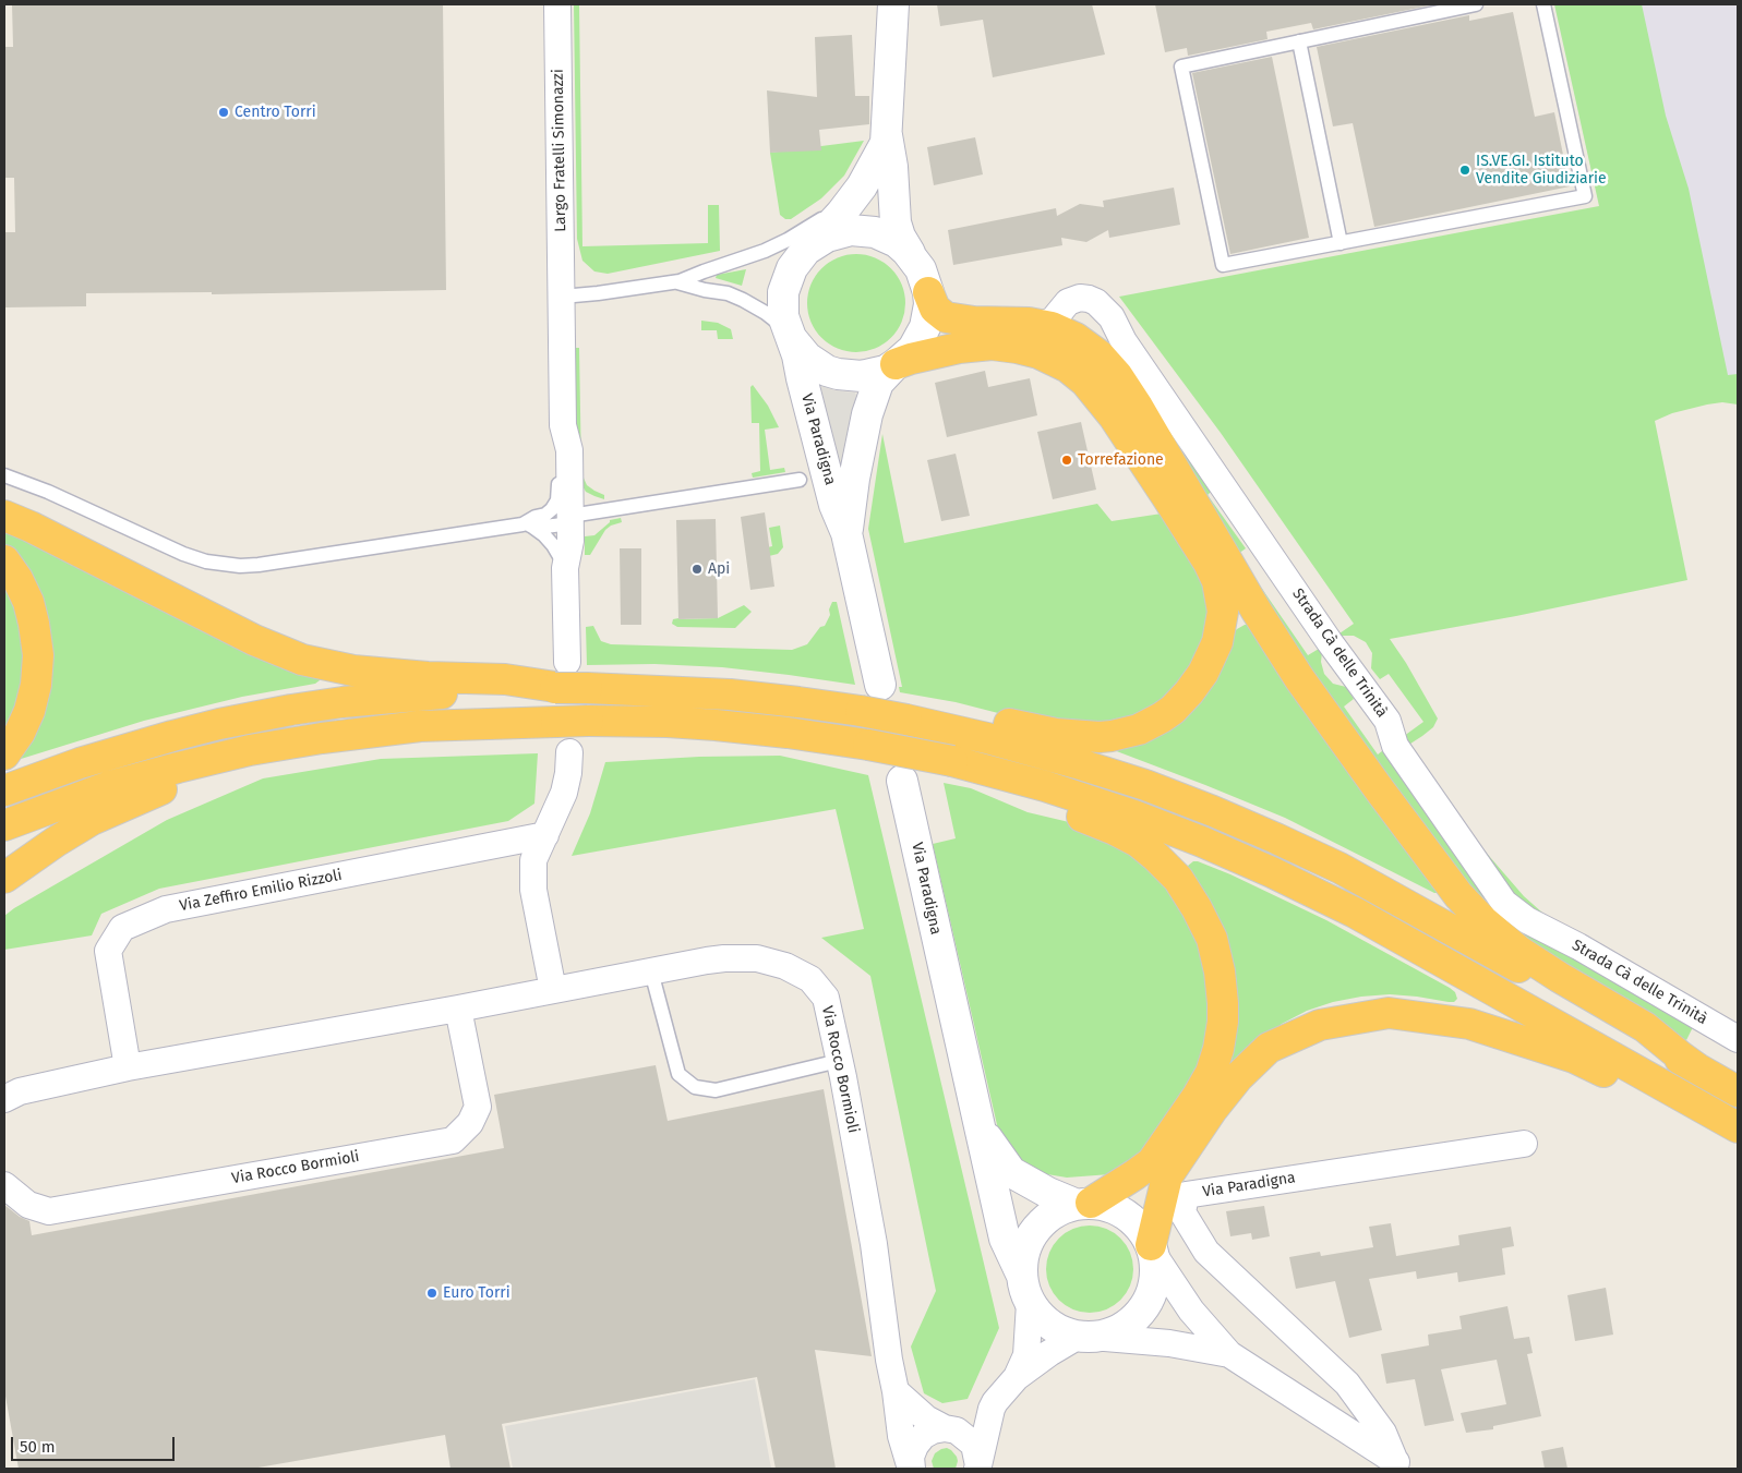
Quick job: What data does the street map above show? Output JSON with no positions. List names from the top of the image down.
{
  "streets": {
    "street": [
      "Largo Fratelli Simonazzi",
      "Via Paradigna",
      "Strada Cà delle Trinità",
      "Via Zeffiro Emilio Rizzoli",
      "Via Rocco Bormioli"
    ]
  },
  "crossings": [
    ["Via Zeffiro Emilio Rizzoli", "Via Rocco Bormioli"]
  ],
  "places": [
    "Centro Torri",
    "IS.VE.GI. Istituto Vendite Giudiziarie",
    "Torrefazione",
    "Api",
    "Euro Torri"
  ],
  "scale_bar": "50 m"
}
